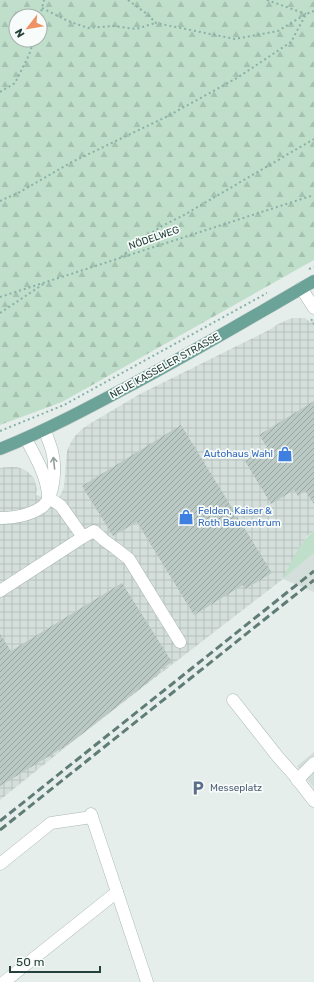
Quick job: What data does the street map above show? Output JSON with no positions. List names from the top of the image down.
{
  "streets": {
    "main road": ["NEUE KASSELER STRASSE"],
    "path": ["NÖDELWEG"]
  },
  "places": {
    "shop": ["Autohaus Wahl", "Felden, Kaiser & Roth Baucentrum"],
    "parking": ["Messeplatz"]
  },
  "scale_bar": "50 m",
  "north": "bottom left"
}
